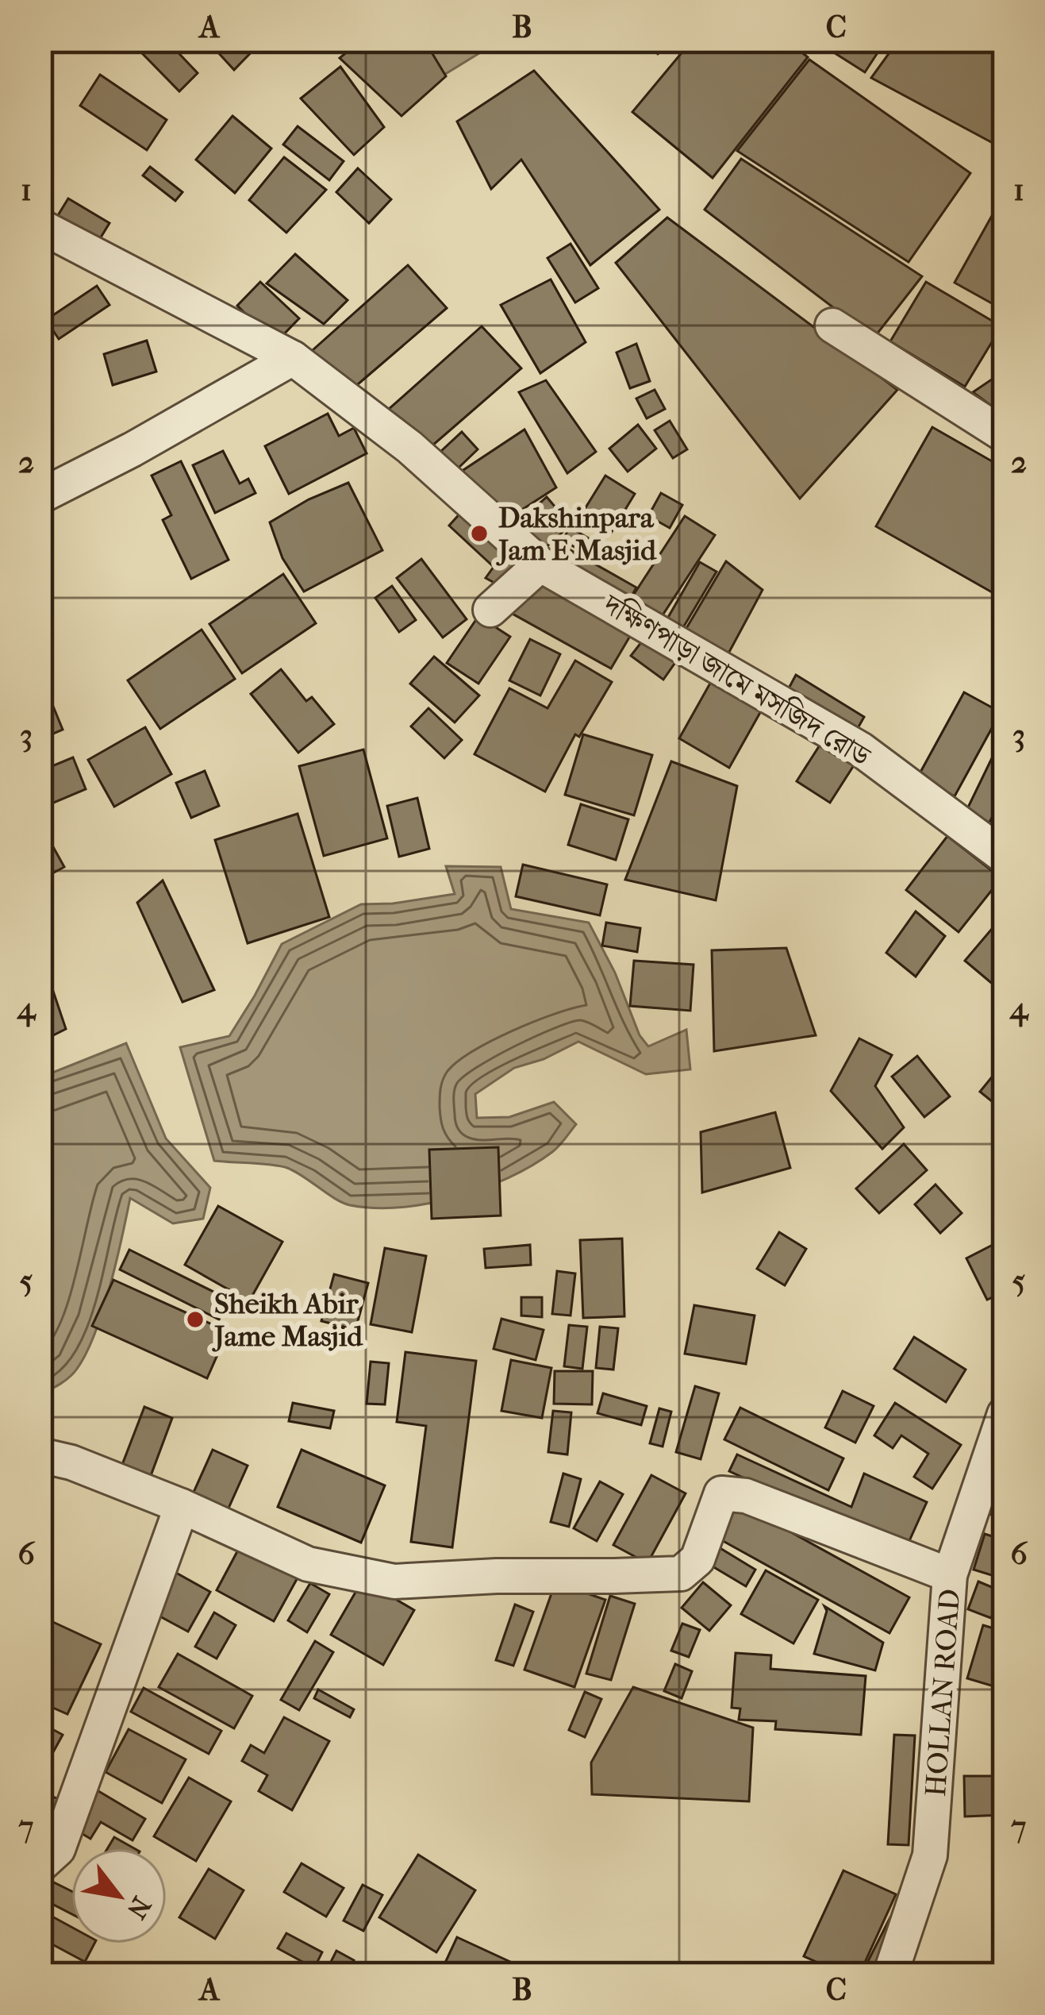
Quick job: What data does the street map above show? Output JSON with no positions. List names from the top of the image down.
{
  "streets": {
    "street": ["দক্ষিণপাড়া জামে মসজিদ রোড", "HOLLAN ROAD"]
  },
  "places": ["Dakshinpara Jam E Masjid", "Sheikh Abir Jame Masjid"],
  "north": "bottom right",
  "grid": {
    "columns": ["A", "B", "C"],
    "rows": [
      "1",
      "2",
      "3",
      "4",
      "5",
      "6",
      "7"
    ]
  }
}
